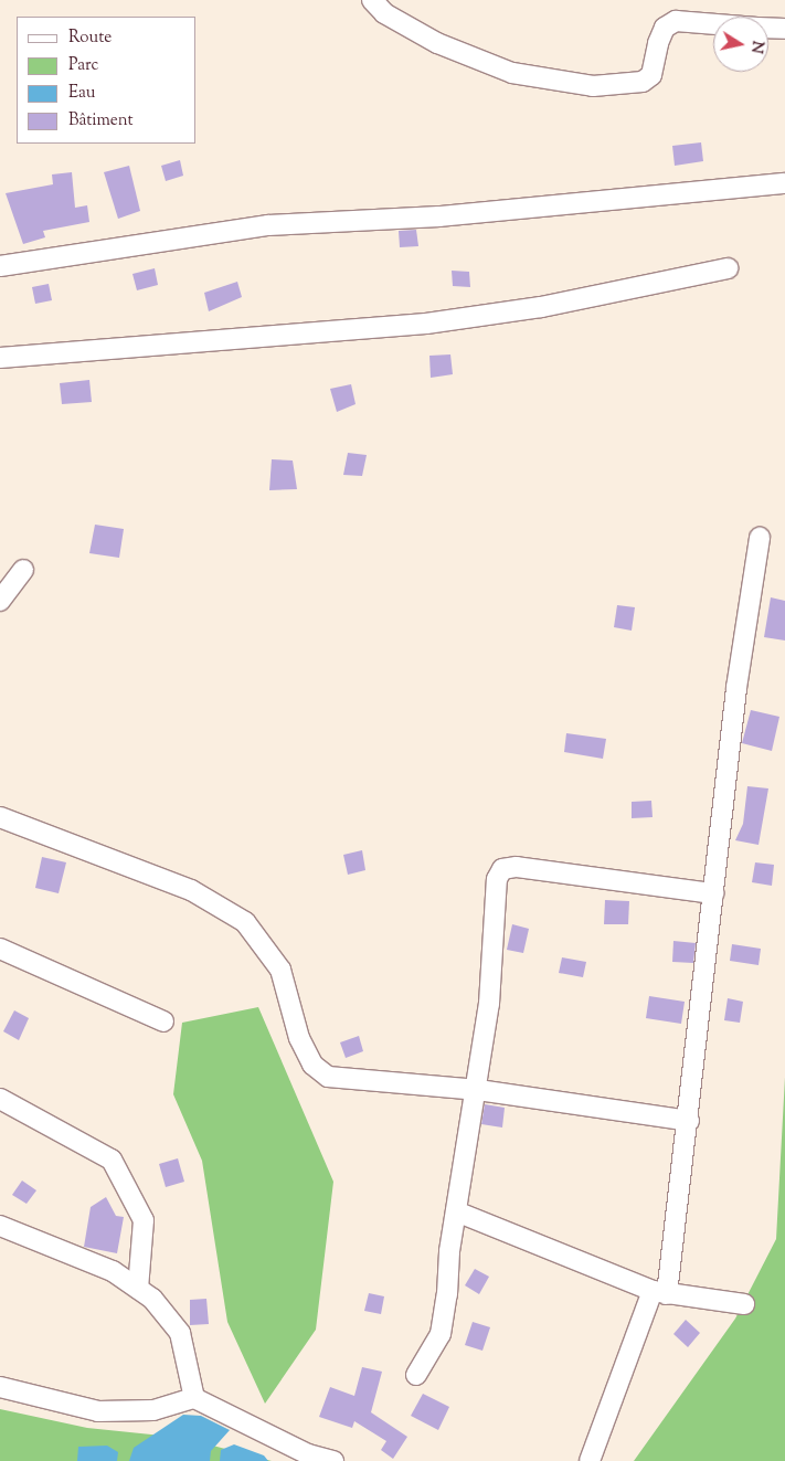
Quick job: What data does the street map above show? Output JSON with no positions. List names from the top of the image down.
{
  "legend": [
    "Route",
    "Parc",
    "Eau",
    "Bâtiment"
  ],
  "north": "right"
}
